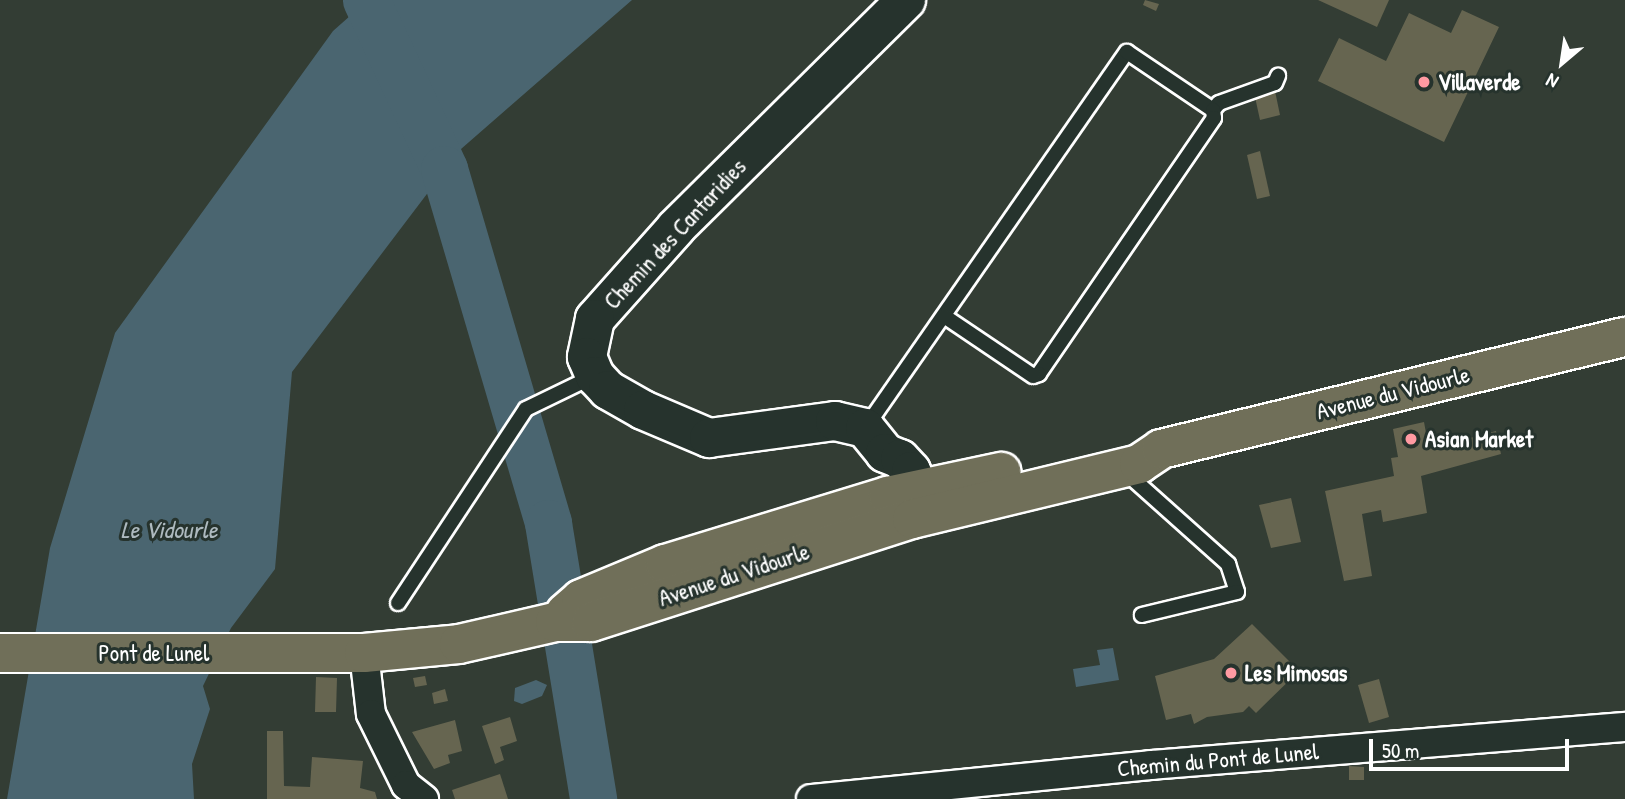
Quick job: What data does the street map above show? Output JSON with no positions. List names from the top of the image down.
{
  "streets": {
    "main road": ["Avenue du Vidourle", "Pont de Lunel"],
    "street": ["Chemin des Cantaridies", "Chemin du Pont de Lunel"]
  },
  "crossings": [
    ["Avenue du Vidourle", "Pont de Lunel"]
  ],
  "water": ["Le Vidourle"],
  "places": ["Villaverde", "Asian Market", "Les Mimosas"],
  "scale_bar": "50 m",
  "north": "bottom left"
}
